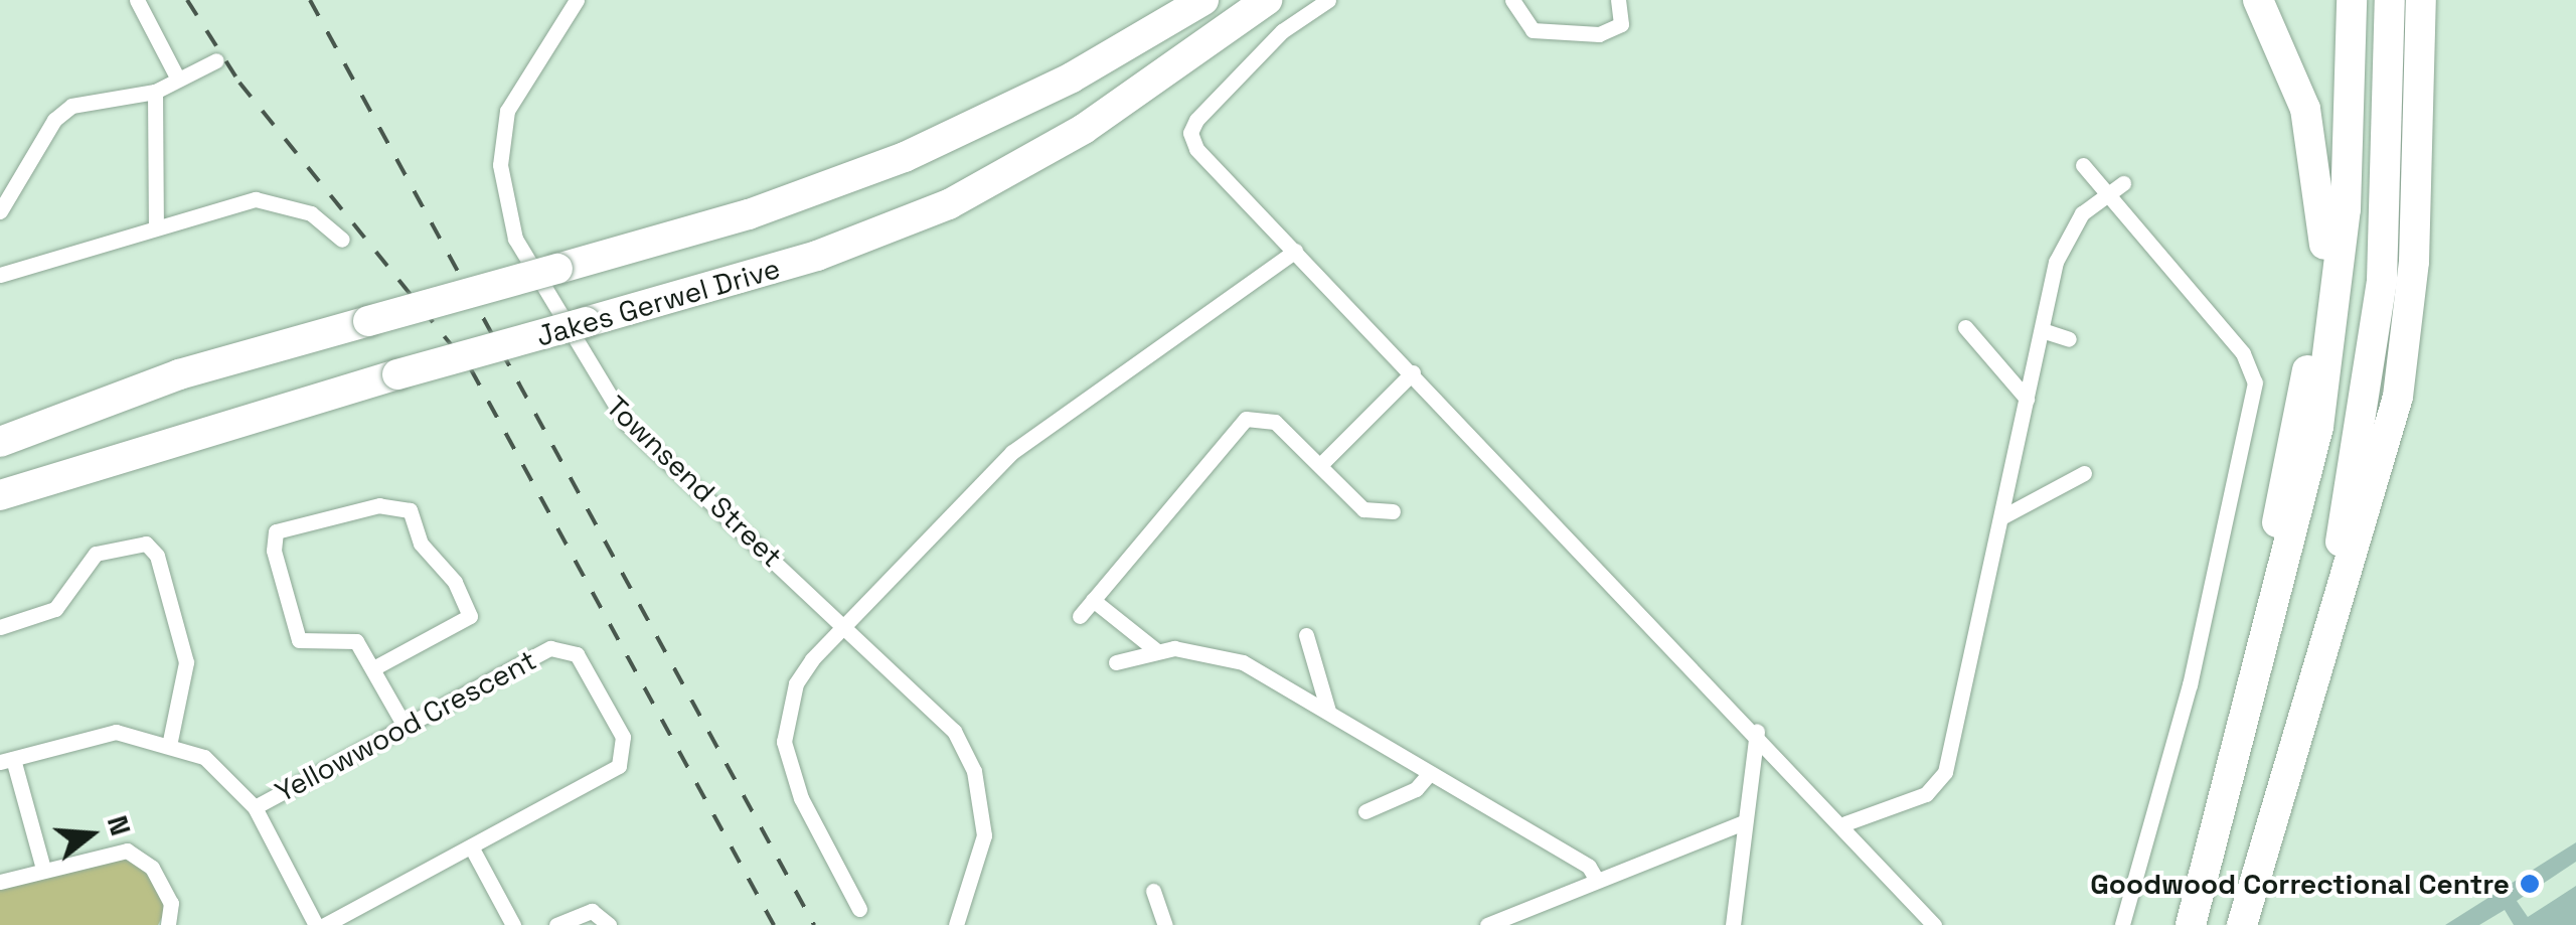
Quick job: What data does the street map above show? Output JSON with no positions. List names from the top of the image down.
{
  "streets": {
    "highway": ["Jakes Gerwel Drive"],
    "street": ["Townsend Street", "Yellowwood Crescent"]
  },
  "places": ["Goodwood Correctional Centre"],
  "north": "right"
}
